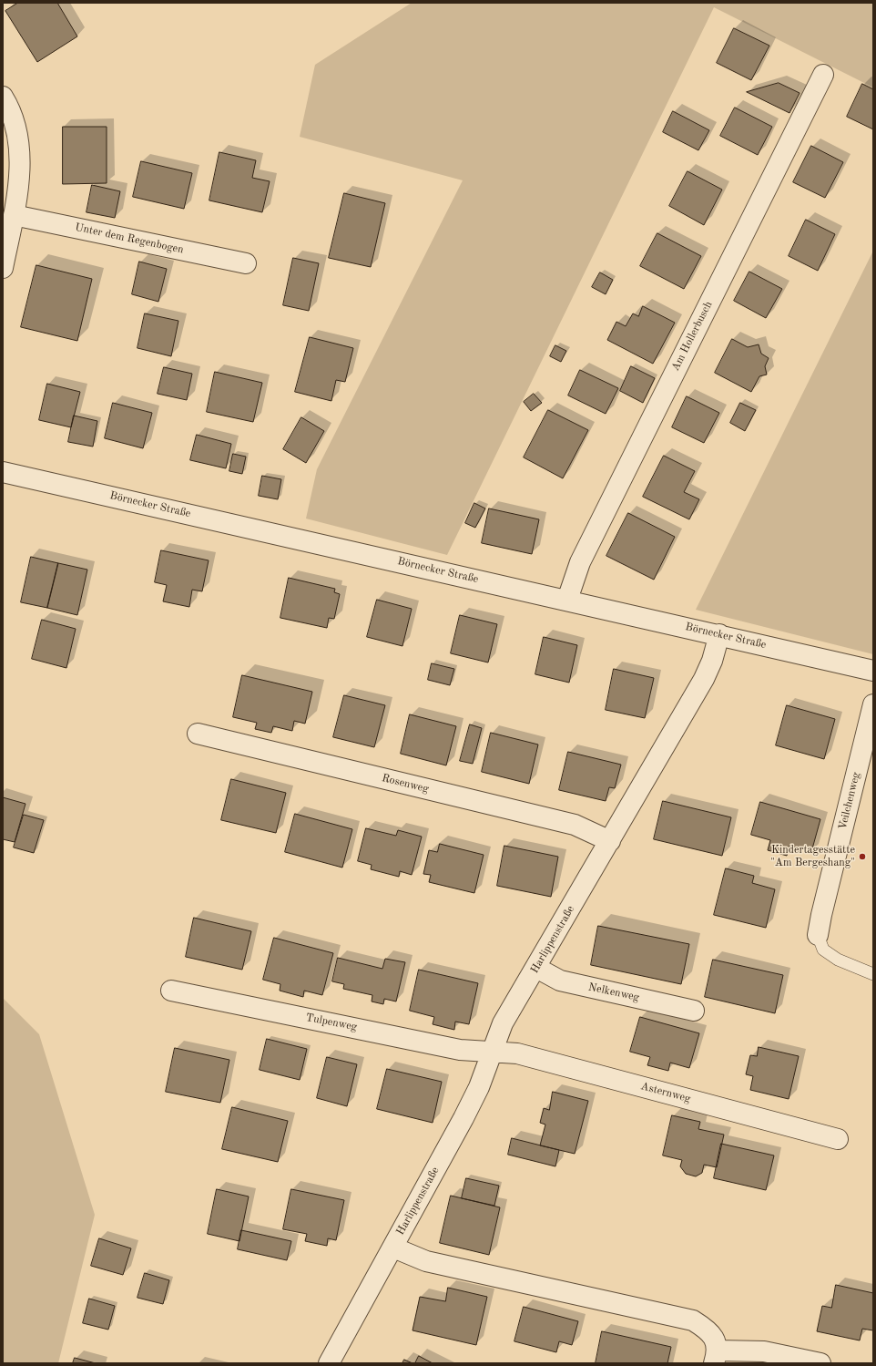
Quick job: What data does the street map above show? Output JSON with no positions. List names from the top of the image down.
{
  "streets": {
    "street": [
      "Unter dem Regenbogen",
      "Am Hollerbusch",
      "Börnecker Straße",
      "Rosenweg",
      "Veilchenweg",
      "Harlippenstraße",
      "Nelkenweg",
      "Tulpenweg",
      "Asternweg"
    ]
  },
  "crossings": [
    ["Am Hollerbusch", "Börnecker Straße"],
    ["Börnecker Straße", "Harlippenstraße"],
    ["Rosenweg", "Harlippenstraße"],
    ["Harlippenstraße", "Nelkenweg"],
    ["Harlippenstraße", "Tulpenweg"],
    ["Harlippenstraße", "Asternweg"],
    ["Tulpenweg", "Asternweg"]
  ],
  "places": ["Kindertagesstätte \"Am Bergeshang\""]
}
